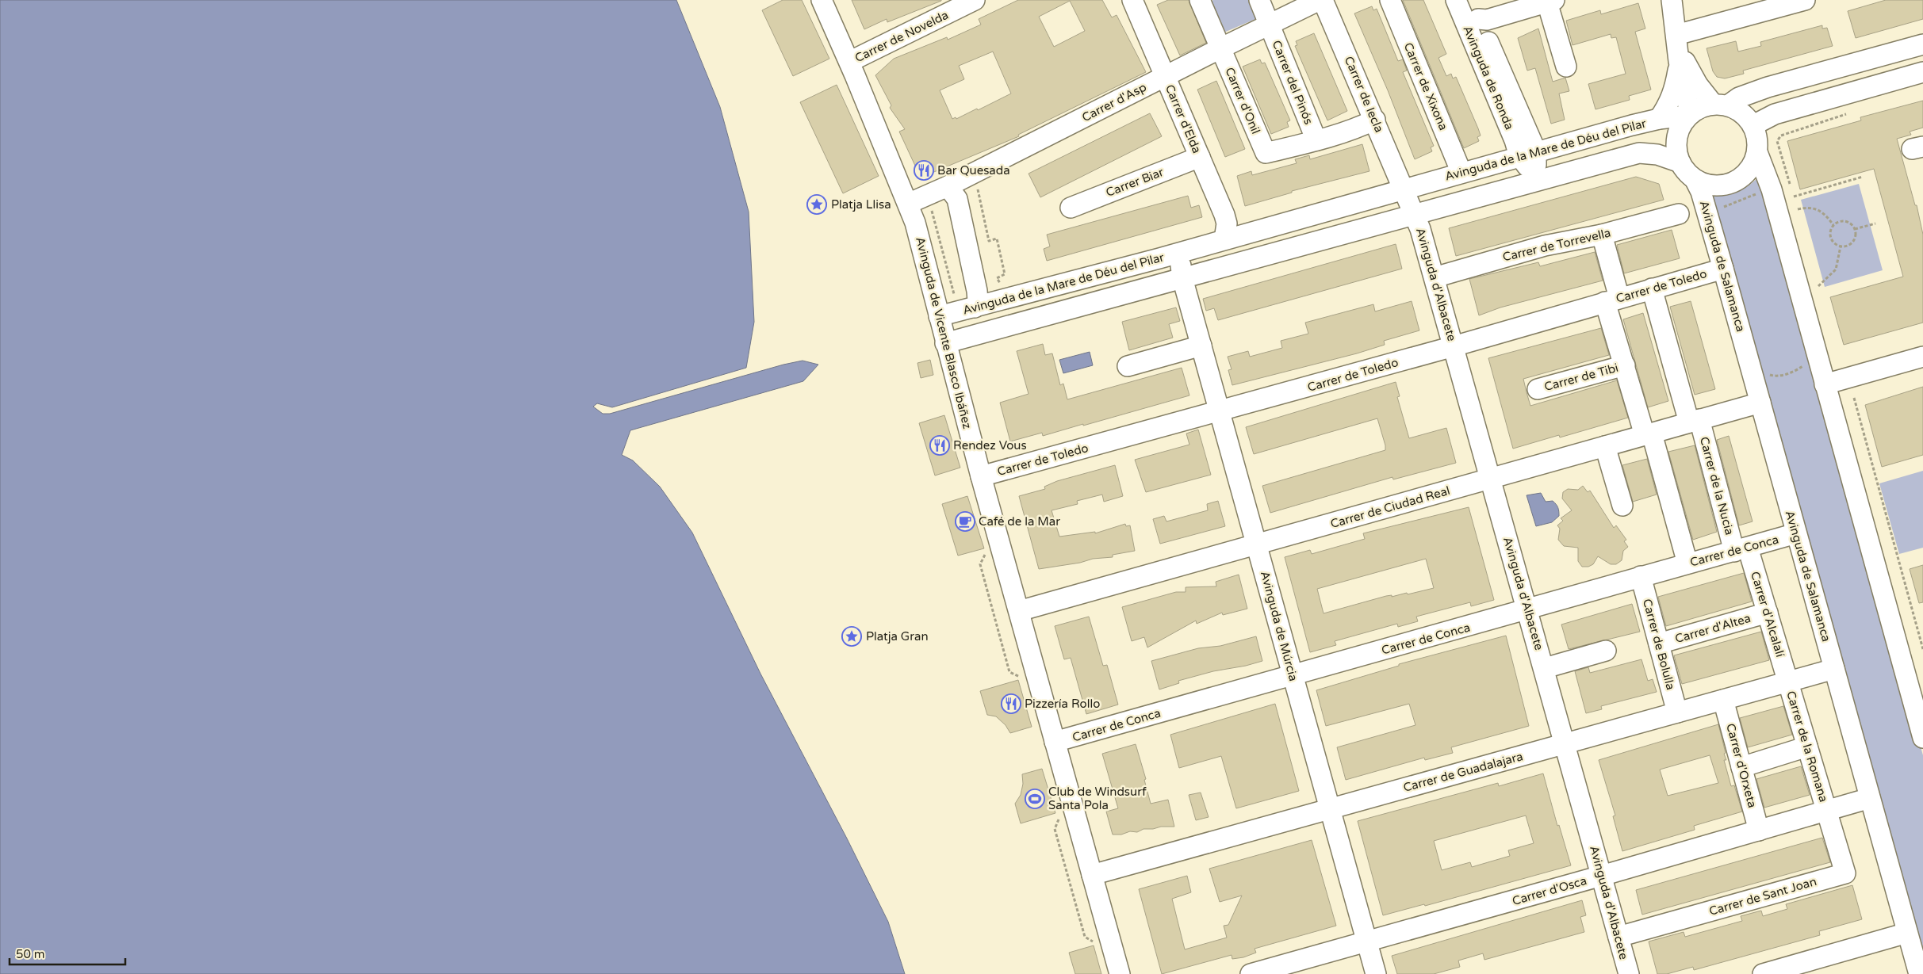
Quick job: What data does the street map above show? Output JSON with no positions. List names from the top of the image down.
{
  "streets": {
    "street": [
      "Carrer de Novelda",
      "Avinguda de Ronda",
      "Carrer del Pinós",
      "Carrer de Xixona",
      "Carrer de Iecla",
      "Carrer d'Onil",
      "Carrer d'Asp",
      "Carrer d'Elda",
      "Avinguda de la Mare de Déu del Pilar",
      "Carrer Biar",
      "Carrer de Torrevella",
      "Avinguda de Salamanca",
      "Avinguda d'Albacete",
      "Carrer de Toledo",
      "Avinguda de Vicente Blasco Ibáñez",
      "Carrer de Tibi",
      "Carrer de la Nucia",
      "Carrer de Ciudad Real",
      "Carrer de Conca",
      "Carrer d'Alcalalí",
      "Avinguda de Múrcia",
      "Carrer d'Altea",
      "Carrer de Bolulla",
      "Carrer de la Romana",
      "Carrer d'Orxeta",
      "Carrer de Guadalajara",
      "Carrer d'Osca",
      "Carrer de Sant Joan"
    ]
  },
  "crossings": [
    ["Carrer de Novelda", "Avinguda de Vicente Blasco Ibáñez"],
    ["Avinguda de Ronda", "Avinguda de la Mare de Déu del Pilar"],
    ["Carrer del Pinós", "Carrer d'Onil"],
    ["Carrer del Pinós", "Carrer d'Asp"],
    ["Carrer de Xixona", "Avinguda de la Mare de Déu del Pilar"],
    ["Carrer de Iecla", "Avinguda de la Mare de Déu del Pilar"],
    ["Carrer d'Onil", "Carrer d'Asp"],
    ["Carrer d'Asp", "Carrer d'Elda"],
    ["Carrer d'Asp", "Avinguda de Vicente Blasco Ibáñez"],
    ["Carrer d'Elda", "Avinguda de la Mare de Déu del Pilar"],
    ["Carrer d'Elda", "Carrer Biar"],
    ["Avinguda de la Mare de Déu del Pilar", "Avinguda de Salamanca"],
    ["Avinguda de la Mare de Déu del Pilar", "Avinguda de Vicente Blasco Ibáñez"],
    ["Avinguda de la Mare de Déu del Pilar", "Avinguda de Múrcia"],
    ["Carrer de Torrevella", "Avinguda d'Albacete"],
    ["Avinguda de Salamanca", "Carrer de Toledo"],
    ["Avinguda de Salamanca", "Carrer de Ciudad Real"],
    ["Avinguda de Salamanca", "Carrer de Conca"],
    ["Avinguda de Salamanca", "Carrer de Guadalajara"],
    ["Avinguda de Salamanca", "Carrer d'Osca"],
    ["Avinguda d'Albacete", "Carrer de Toledo"],
    ["Avinguda d'Albacete", "Carrer de Ciudad Real"],
    ["Avinguda d'Albacete", "Carrer de Conca"],
    ["Avinguda d'Albacete", "Carrer de Guadalajara"],
    ["Avinguda d'Albacete", "Carrer d'Osca"],
    ["Avinguda d'Albacete", "Carrer de Sant Joan"],
    ["Carrer de Toledo", "Avinguda de Vicente Blasco Ibáñez"],
    ["Carrer de Toledo", "Carrer de la Nucia"],
    ["Carrer de Toledo", "Avinguda de Múrcia"],
    ["Avinguda de Vicente Blasco Ibáñez", "Carrer de Ciudad Real"],
    ["Avinguda de Vicente Blasco Ibáñez", "Carrer de Conca"],
    ["Avinguda de Vicente Blasco Ibáñez", "Carrer de Guadalajara"],
    ["Carrer de la Nucia", "Carrer de Ciudad Real"],
    ["Carrer de la Nucia", "Carrer de Conca"],
    ["Carrer de la Nucia", "Carrer d'Alcalalí"],
    ["Carrer de Ciudad Real", "Avinguda de Múrcia"],
    ["Carrer de Conca", "Carrer d'Alcalalí"],
    ["Carrer de Conca", "Avinguda de Múrcia"],
    ["Carrer de Conca", "Carrer de Bolulla"],
    ["Carrer d'Alcalalí", "Carrer d'Altea"],
    ["Carrer d'Alcalalí", "Carrer de la Romana"],
    ["Carrer d'Alcalalí", "Carrer de Guadalajara"],
    ["Avinguda de Múrcia", "Carrer de Guadalajara"],
    ["Avinguda de Múrcia", "Carrer d'Osca"],
    ["Carrer d'Altea", "Carrer de Bolulla"],
    ["Carrer de Bolulla", "Carrer de Guadalajara"],
    ["Carrer de la Romana", "Carrer de Guadalajara"],
    ["Carrer de la Romana", "Carrer d'Osca"],
    ["Carrer de la Romana", "Carrer de Sant Joan"],
    ["Carrer d'Orxeta", "Carrer de Guadalajara"],
    ["Carrer d'Orxeta", "Carrer d'Osca"],
    ["Carrer d'Osca", "Carrer de Sant Joan"]
  ],
  "places": {
    "restaurant": ["Bar Quesada", "Rendez Vous", "Pizzería Rollo"],
    "place": ["Platja Llisa", "Platja Gran"],
    "cafe": ["Café de la Mar"],
    "sports": ["Club de Windsurf Santa Pola"]
  },
  "scale_bar": "50 m"
}
